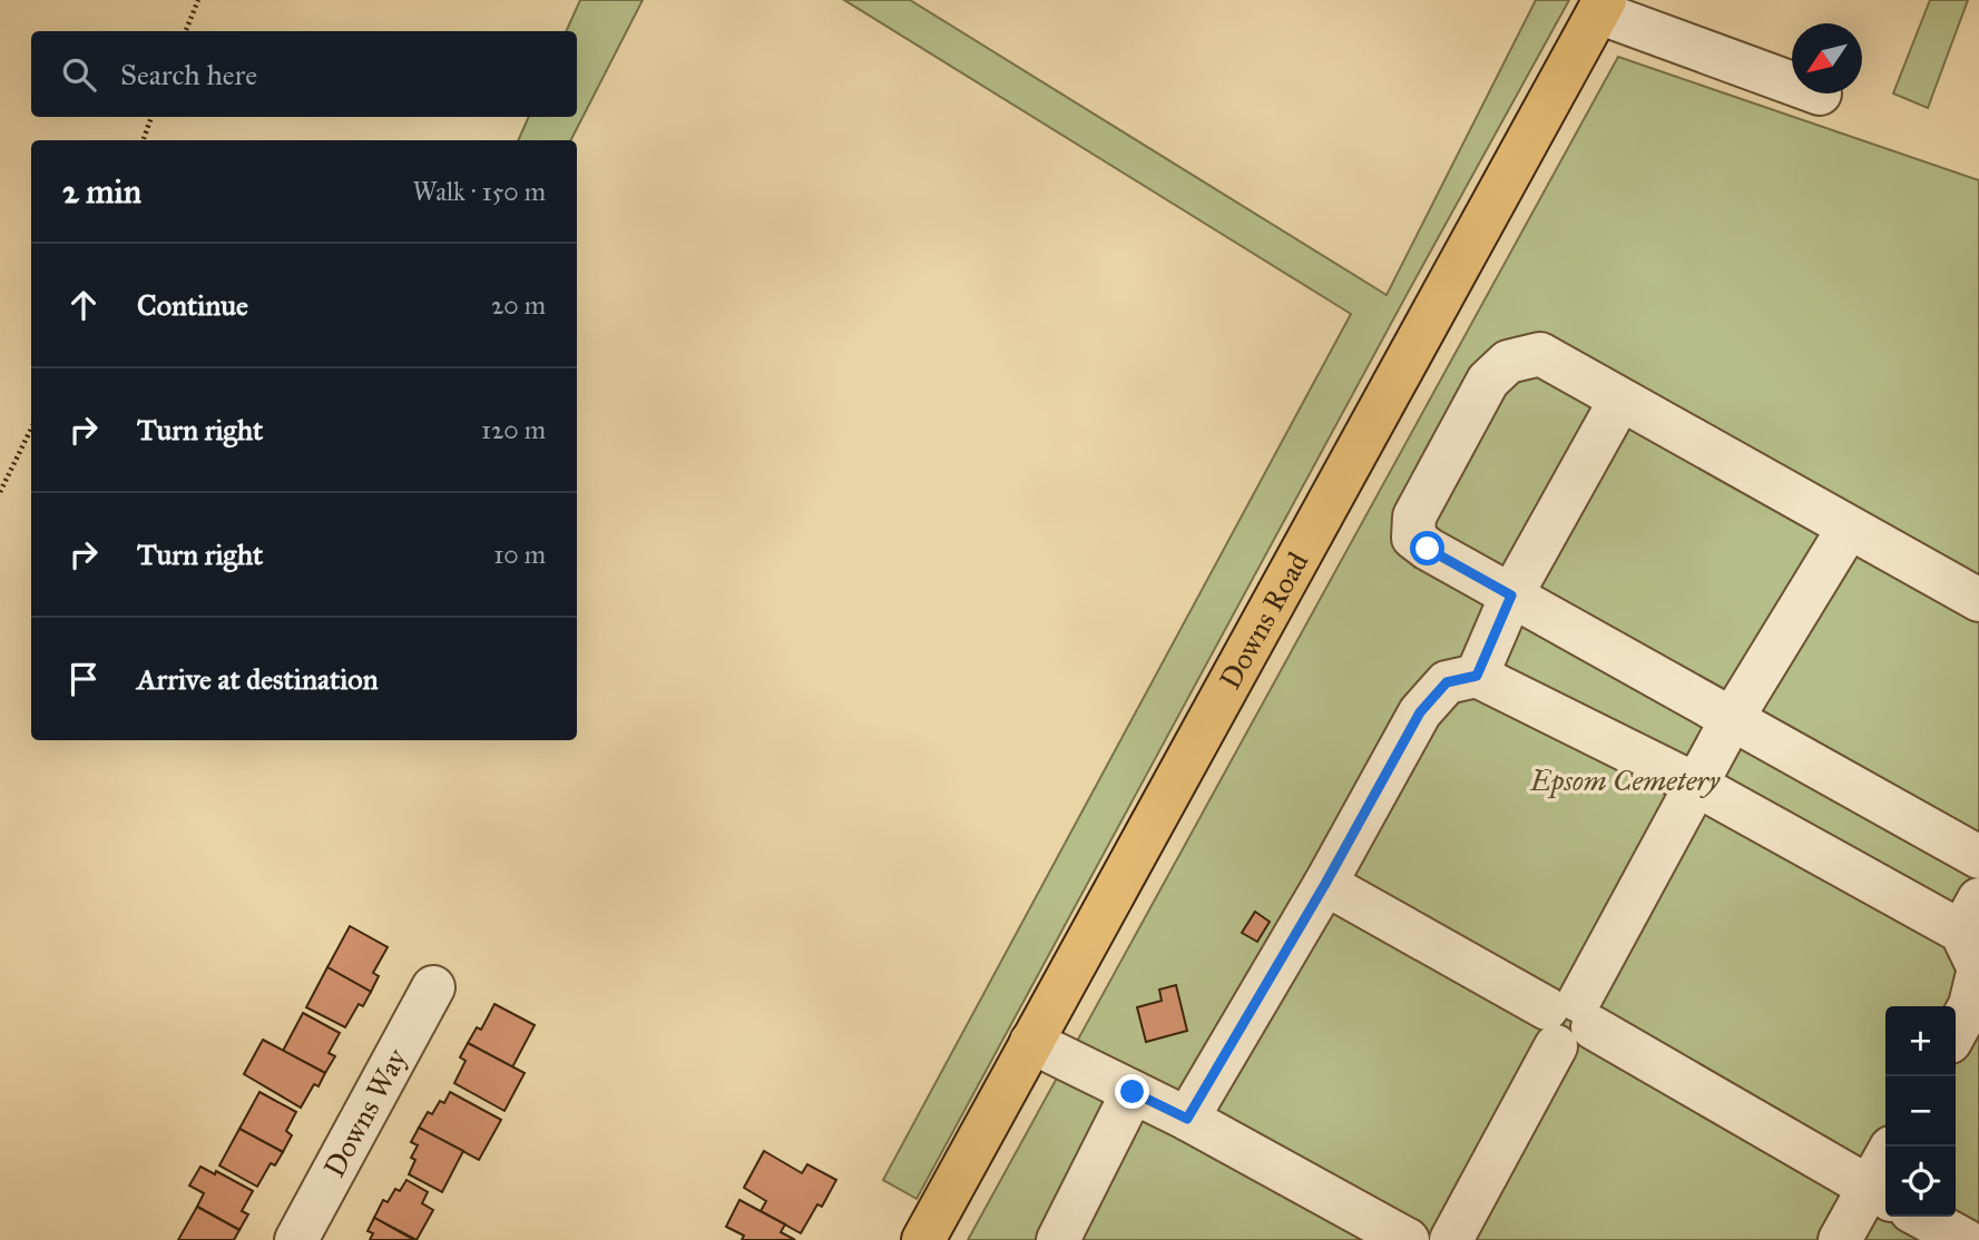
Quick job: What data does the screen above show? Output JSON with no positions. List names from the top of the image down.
{
  "streets": {
    "main road": ["Downs Road"],
    "street": ["Downs Way"]
  },
  "parks": ["Epsom Cemetery"],
  "north": "bottom left",
  "page": {
    "search": "Search here",
    "heading": ["2 min", "Walk · 150 m"],
    "list": [
      ["Continue", "20 m"],
      ["Turn right", "120 m"],
      ["Turn right", "10 m"],
      "Arrive at destination"
    ],
    "map_buttons": ["+", "−"]
  }
}
